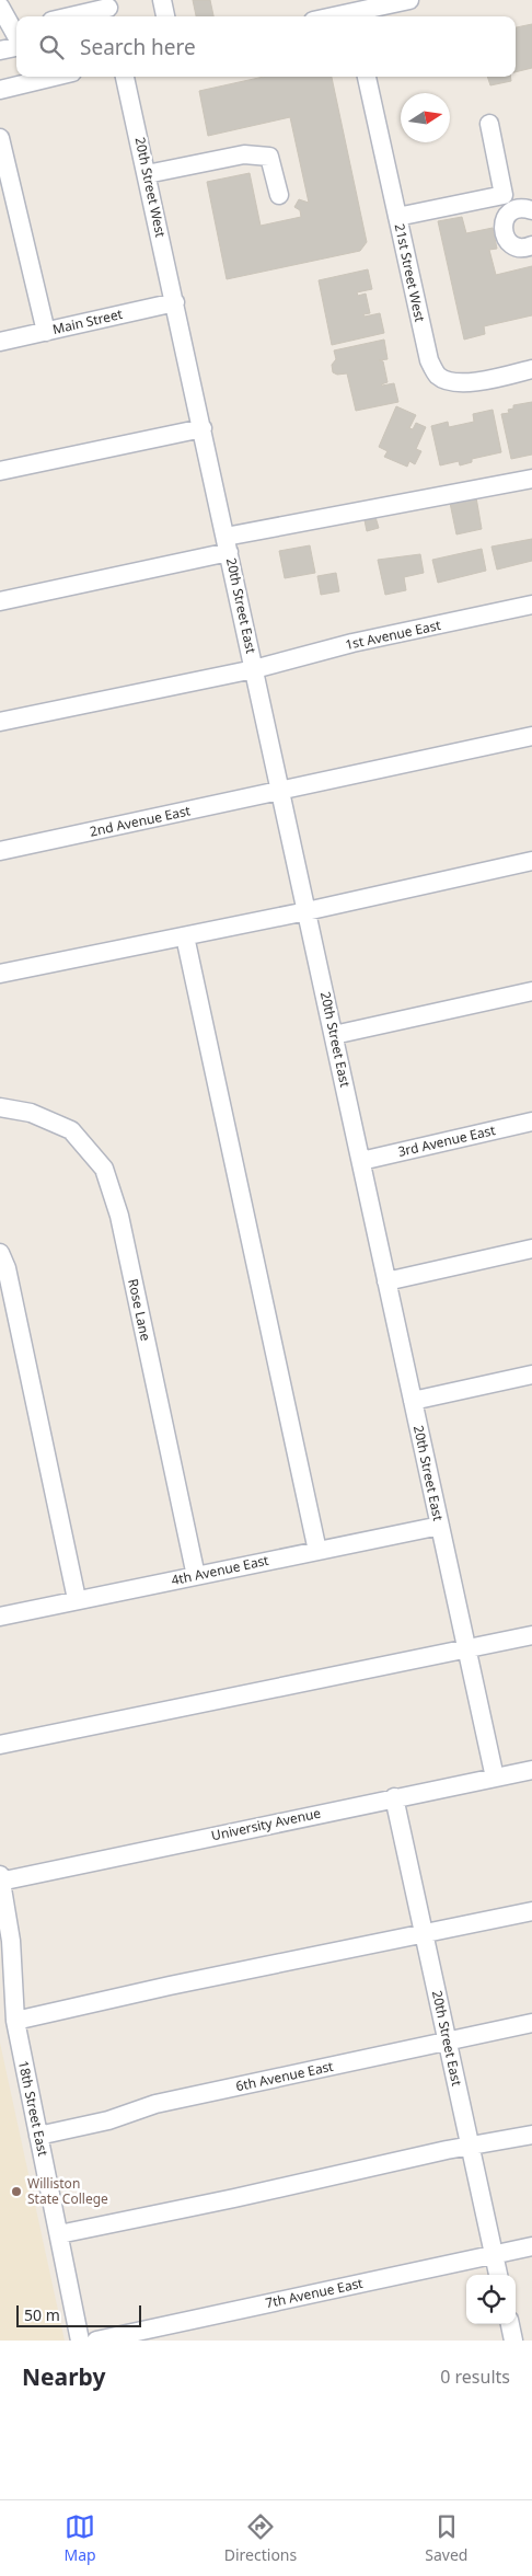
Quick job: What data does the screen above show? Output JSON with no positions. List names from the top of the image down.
{
  "streets": {
    "street": [
      "20th Street West",
      "21st Street West",
      "Main Street",
      "20th Street East",
      "1st Avenue East",
      "2nd Avenue East",
      "3rd Avenue East",
      "Rose Lane",
      "4th Avenue East",
      "University Avenue",
      "6th Avenue East",
      "18th Street East",
      "7th Avenue East"
    ]
  },
  "crossings": [
    ["20th Street West", "Main Street"],
    ["20th Street West", "20th Street East"],
    ["Main Street", "20th Street East"],
    ["20th Street East", "1st Avenue East"],
    ["20th Street East", "2nd Avenue East"],
    ["20th Street East", "3rd Avenue East"],
    ["20th Street East", "4th Avenue East"],
    ["20th Street East", "University Avenue"],
    ["20th Street East", "6th Avenue East"],
    ["20th Street East", "7th Avenue East"],
    ["Rose Lane", "4th Avenue East"],
    ["University Avenue", "18th Street East"],
    ["6th Avenue East", "18th Street East"]
  ],
  "places": ["Williston State College"],
  "scale_bar": "50 m",
  "north": "right",
  "page": {
    "search": "Search here",
    "scale": "50 m",
    "heading": ["Nearby", "0 results"],
    "nav": ["Map", "Directions", "Saved"]
  }
}
